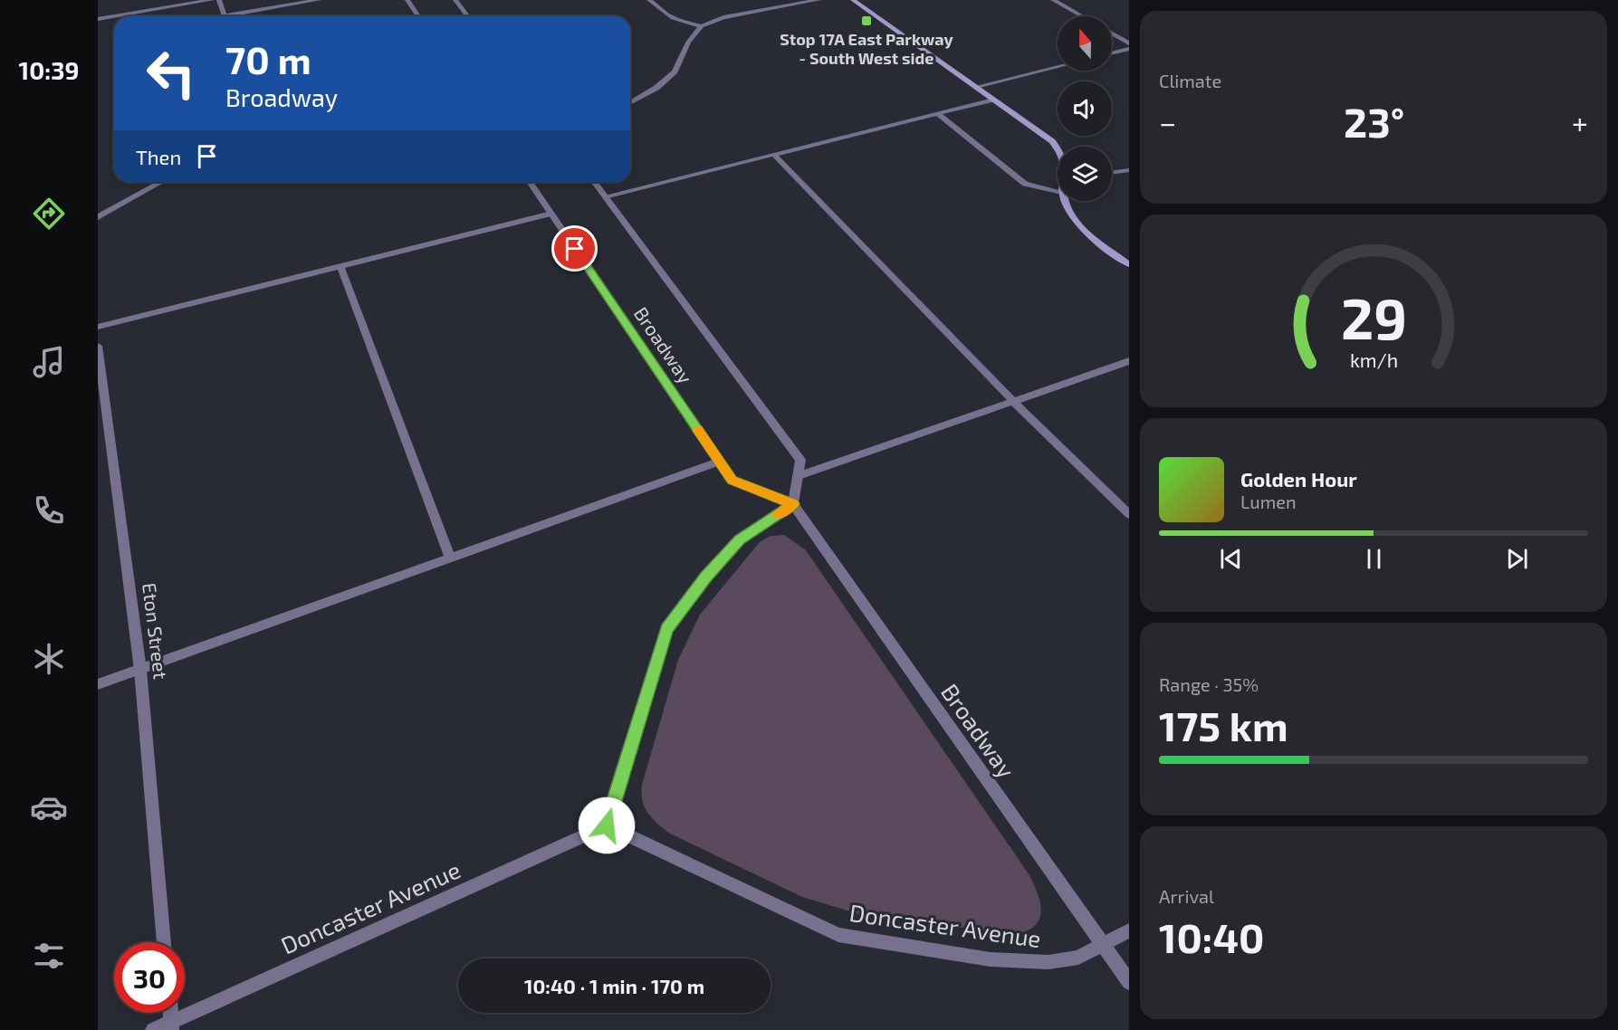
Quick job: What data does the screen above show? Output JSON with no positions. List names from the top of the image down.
{
  "streets": {
    "street": ["Broadway", "Eton Street", "Doncaster Avenue"]
  },
  "crossings": [
    ["Broadway", "Doncaster Avenue"]
  ],
  "places": {
    "transit": ["Stop 17A East Parkway - South West side"]
  },
  "north": "top",
  "page": {
    "tabs": "10:39",
    "tile": [
      "Climate",
      ["Range · 35%", "175 km"],
      ["Arrival", "10:40"]
    ],
    "turn": ["70 m", "Broadway"],
    "heat": ["−", "23°", "+"],
    "then": "Then",
    "song": ["Golden Hour", "Lumen"],
    "limit": "30",
    "trip": "10:40 · 1 min · 170 m",
    "gauge": ["29", "km/h"]
  }
}
